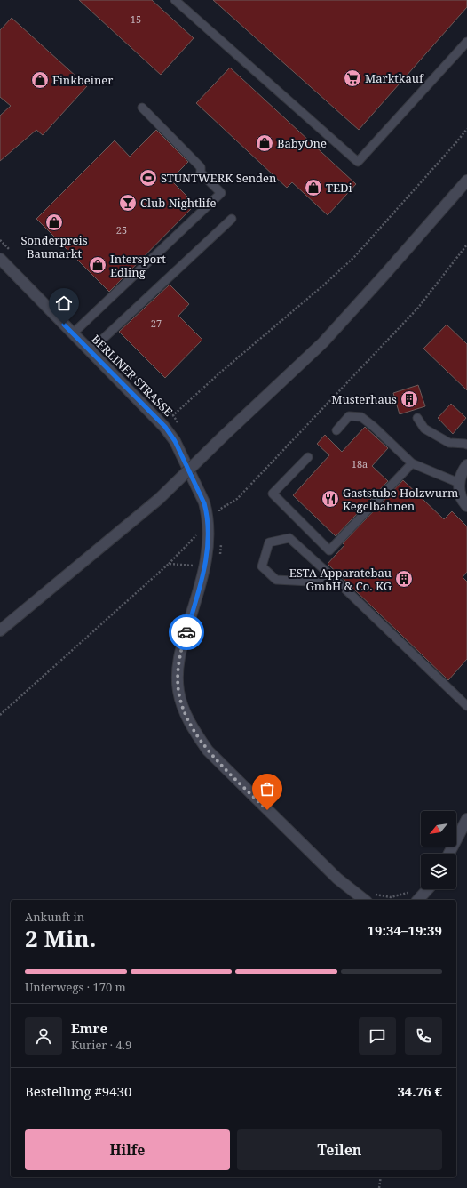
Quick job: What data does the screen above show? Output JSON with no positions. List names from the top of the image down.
{
  "streets": {
    "street": ["BERLINER STRASSE"]
  },
  "places": {
    "supermarket": ["Marktkauf"],
    "shop": [
      "Finkbeiner",
      "BabyOne",
      "TEDi",
      "Sonderpreis Baumarkt",
      "Intersport Edling"
    ],
    "sports": ["STUNTWERK Senden"],
    "bar": ["Club Nightlife"],
    "building": ["Musterhaus", "ESTA Apparatebau GmbH & Co. KG"],
    "restaurant": ["Gaststube Holzwurm Kegelbahnen"]
  },
  "house_numbers": [
    "15",
    "25",
    "27",
    "18a"
  ],
  "north": "bottom left",
  "page": {
    "heading": ["2 Min.", "Ankunft in", "19:34–19:39"],
    "panel": [
      "Emre",
      "Kurier · 4.9",
      "Bestellung #9430",
      "34.76 €"
    ],
    "bar": "Unterwegs · 170 m",
    "buttons": ["Hilfe", "Teilen"]
  }
}
